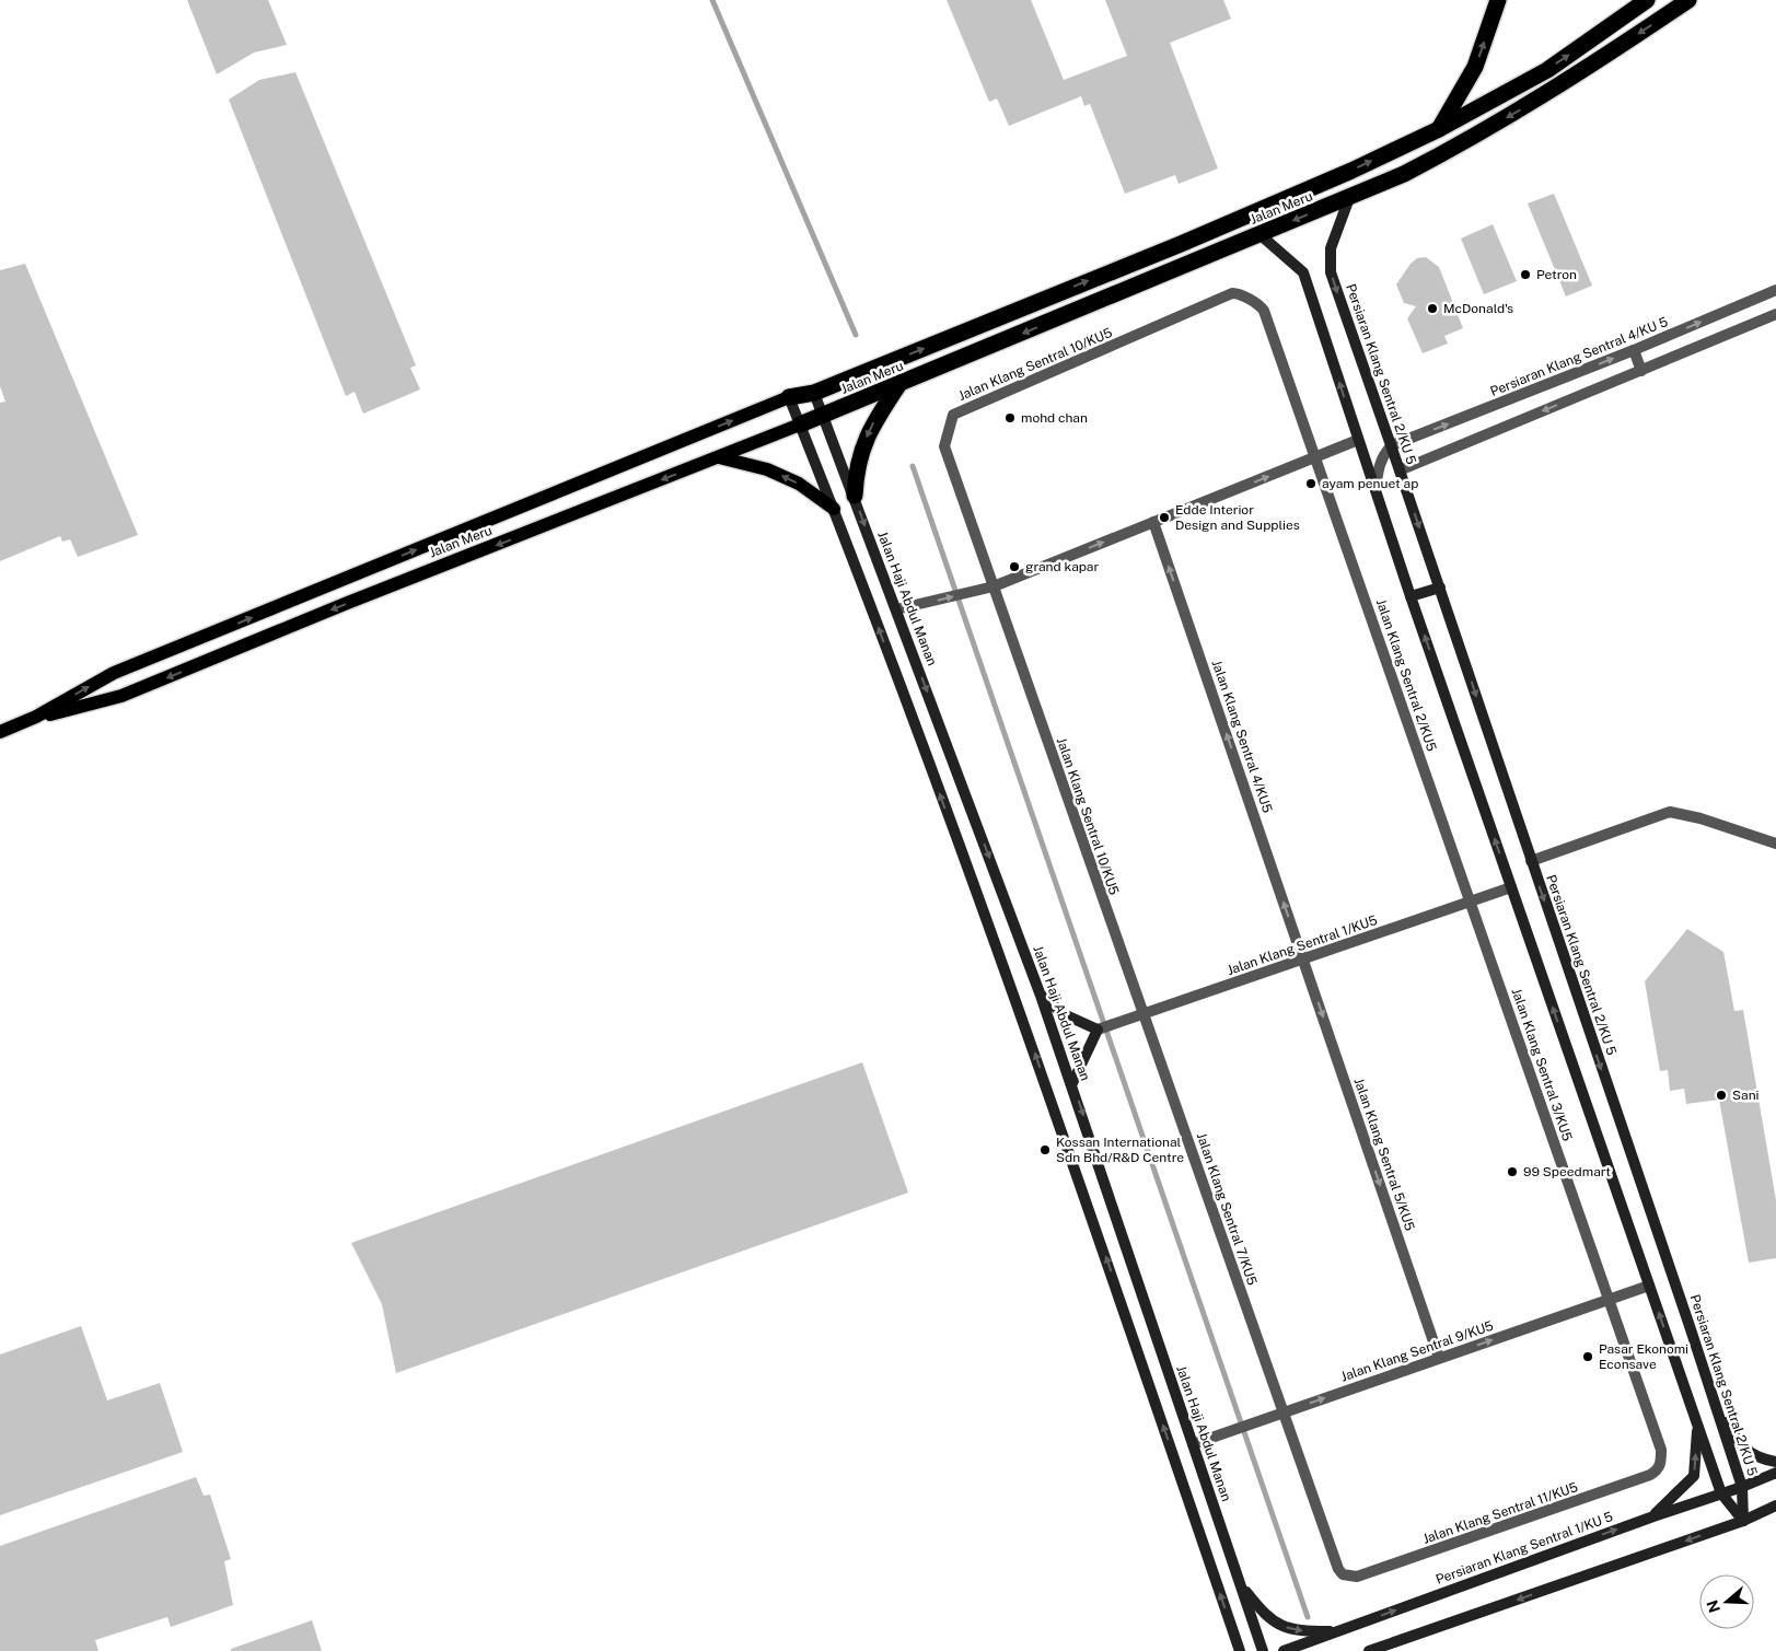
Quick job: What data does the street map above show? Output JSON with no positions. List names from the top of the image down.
{
  "streets": {
    "highway": ["Jalan Meru"],
    "street": [
      "Persiaran Klang Sentral 4/KU 5",
      "Jalan Klang Sentral 10/KU5",
      "Persiaran Klang Sentral 2/KU 5",
      "Jalan Haji Abdul Manan",
      "Jalan Klang Sentral 2/KU5",
      "Jalan Klang Sentral 4/KU5",
      "Jalan Klang Sentral 1/KU5",
      "Jalan Klang Sentral 3/KU5",
      "Jalan Klang Sentral 5/KU5",
      "Jalan Klang Sentral 7/KU5",
      "Jalan Klang Sentral 9/KU5",
      "Jalan Klang Sentral 11/KU5",
      "Persiaran Klang Sentral 1/KU 5"
    ]
  },
  "crossings": [
    ["Jalan Meru", "Persiaran Klang Sentral 2/KU 5"],
    ["Jalan Meru", "Jalan Haji Abdul Manan"],
    ["Persiaran Klang Sentral 4/KU 5", "Persiaran Klang Sentral 2/KU 5"],
    ["Jalan Klang Sentral 10/KU5", "Jalan Klang Sentral 2/KU5"],
    ["Jalan Klang Sentral 10/KU5", "Jalan Klang Sentral 1/KU5"],
    ["Jalan Klang Sentral 10/KU5", "Jalan Klang Sentral 7/KU5"],
    ["Persiaran Klang Sentral 2/KU 5", "Persiaran Klang Sentral 1/KU 5"],
    ["Jalan Haji Abdul Manan", "Jalan Klang Sentral 9/KU5"],
    ["Jalan Klang Sentral 2/KU5", "Jalan Klang Sentral 1/KU5"],
    ["Jalan Klang Sentral 2/KU5", "Jalan Klang Sentral 3/KU5"],
    ["Jalan Klang Sentral 4/KU5", "Jalan Klang Sentral 1/KU5"],
    ["Jalan Klang Sentral 4/KU5", "Jalan Klang Sentral 5/KU5"],
    ["Jalan Klang Sentral 1/KU5", "Jalan Klang Sentral 3/KU5"],
    ["Jalan Klang Sentral 1/KU5", "Jalan Klang Sentral 5/KU5"],
    ["Jalan Klang Sentral 1/KU5", "Jalan Klang Sentral 7/KU5"],
    ["Jalan Klang Sentral 3/KU5", "Jalan Klang Sentral 9/KU5"],
    ["Jalan Klang Sentral 3/KU5", "Jalan Klang Sentral 11/KU5"],
    ["Jalan Klang Sentral 5/KU5", "Jalan Klang Sentral 9/KU5"],
    ["Jalan Klang Sentral 7/KU5", "Jalan Klang Sentral 9/KU5"],
    ["Jalan Klang Sentral 7/KU5", "Jalan Klang Sentral 11/KU5"],
    ["Jalan Klang Sentral 9/KU5", "Jalan Klang Sentral 11/KU5"]
  ],
  "one_way": ["Jalan Klang Sentral 4/KU5", "Jalan Klang Sentral 5/KU5", "Jalan Klang Sentral 9/KU5"],
  "places": [
    "Petron",
    "McDonald's",
    "mohd chan",
    "ayam penuet ap",
    "Edde Interior Design and Supplies",
    "grand kapar",
    "Sani",
    "Kossan International Sdn Bhd/R&D Centre",
    "99 Speedmart",
    "Pasar Ekonomi Econsave"
  ],
  "north": "left"
}
